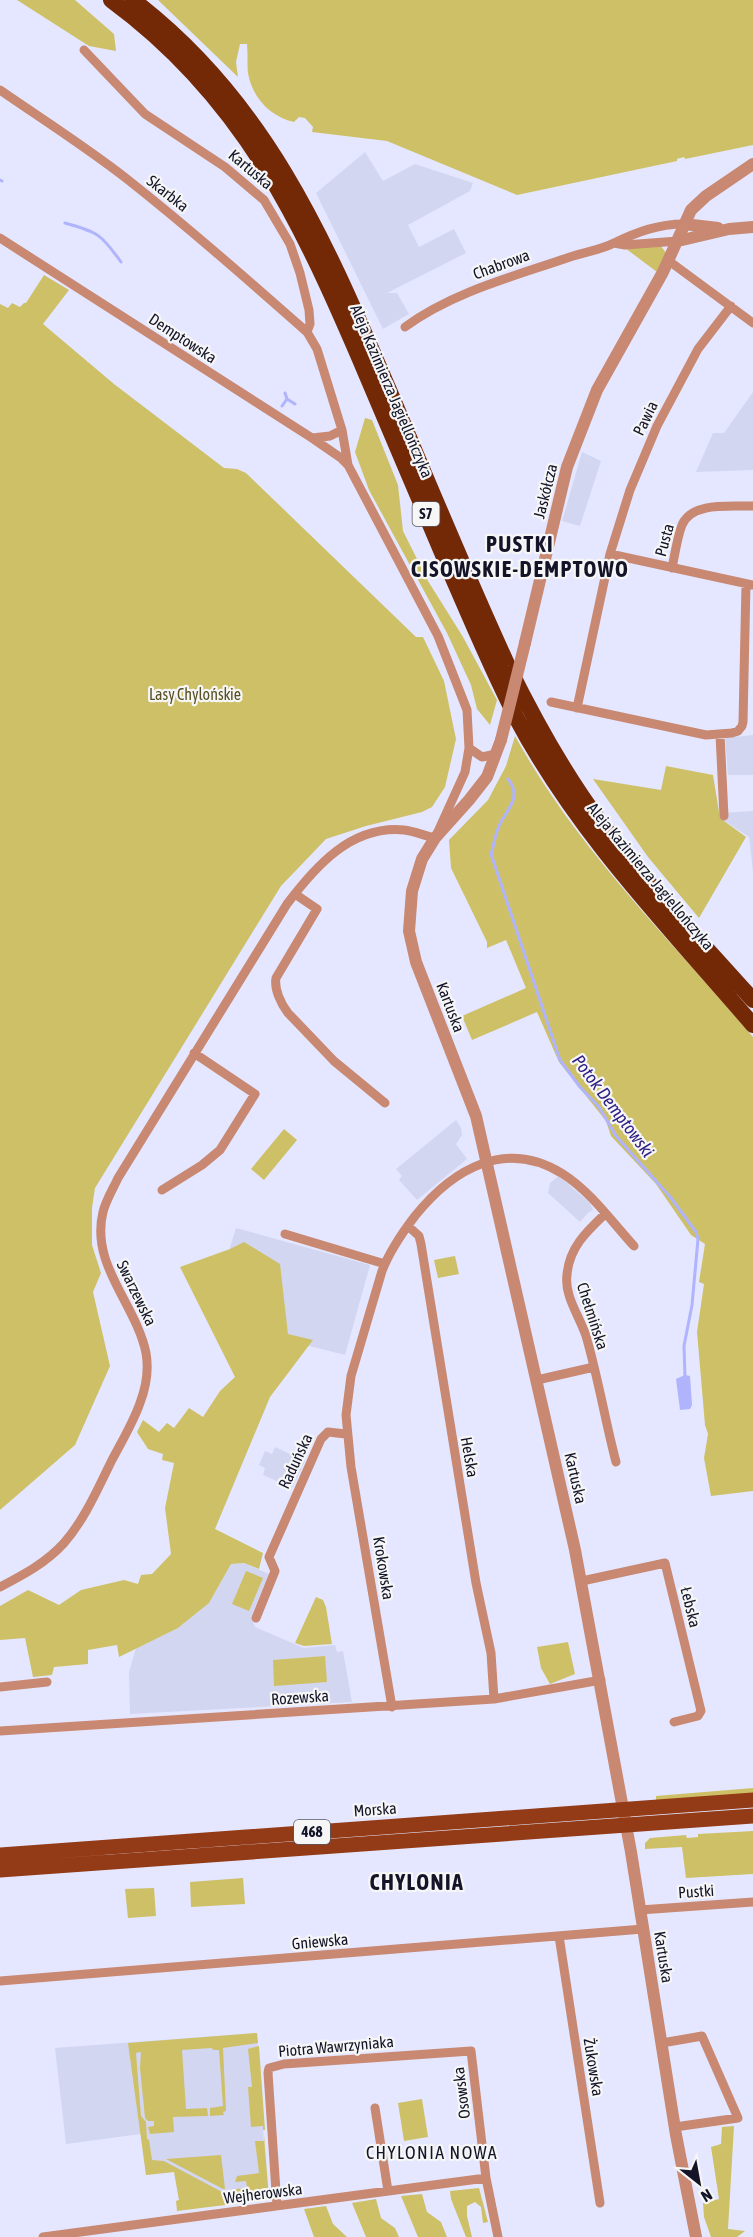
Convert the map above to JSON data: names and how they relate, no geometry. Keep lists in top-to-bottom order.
{
  "streets": {
    "highway": ["Aleja Kazimierza Jagiellończyka", "S7"],
    "main road": ["Morska", "468"],
    "street": [
      "Kartuska",
      "Skarbka",
      "Chabrowa",
      "Demptowska",
      "Pawia",
      "Jaskółcza",
      "Pusta",
      "Swarzewska",
      "Chełmińska",
      "Helska",
      "Raduńska",
      "Krokowska",
      "Łebska",
      "Rozewska",
      "Pustki",
      "Gniewska",
      "Piotra Wawrzyniaka",
      "Żukowska",
      "Osowska",
      "Wejherowska"
    ]
  },
  "crossings": [
    ["Kartuska", "Skarbka"],
    ["Kartuska", "Demptowska"],
    ["Kartuska", "Jaskółcza"],
    ["Kartuska", "Swarzewska"],
    ["Kartuska", "Chełmińska"],
    ["Kartuska", "Łebska"],
    ["Kartuska", "Rozewska"],
    ["Kartuska", "Morska"],
    ["Kartuska", "Pustki"],
    ["Kartuska", "Gniewska"],
    ["Chabrowa", "Jaskółcza"],
    ["Jaskółcza", "Swarzewska"],
    ["Helska", "Rozewska"],
    ["Raduńska", "Krokowska"],
    ["Krokowska", "Rozewska"],
    ["Gniewska", "Żukowska"],
    ["Piotra Wawrzyniaka", "Osowska"],
    ["Piotra Wawrzyniaka", "Wejherowska"],
    ["Osowska", "Wejherowska"]
  ],
  "districts": ["PUSTKI CISOWSKIE-DEMPTOWO", "CHYLONIA", "CHYLONIA NOWA"],
  "water": ["Potok Demptowski"],
  "parks": ["Lasy Chylońskie"],
  "north": "bottom right"
}
